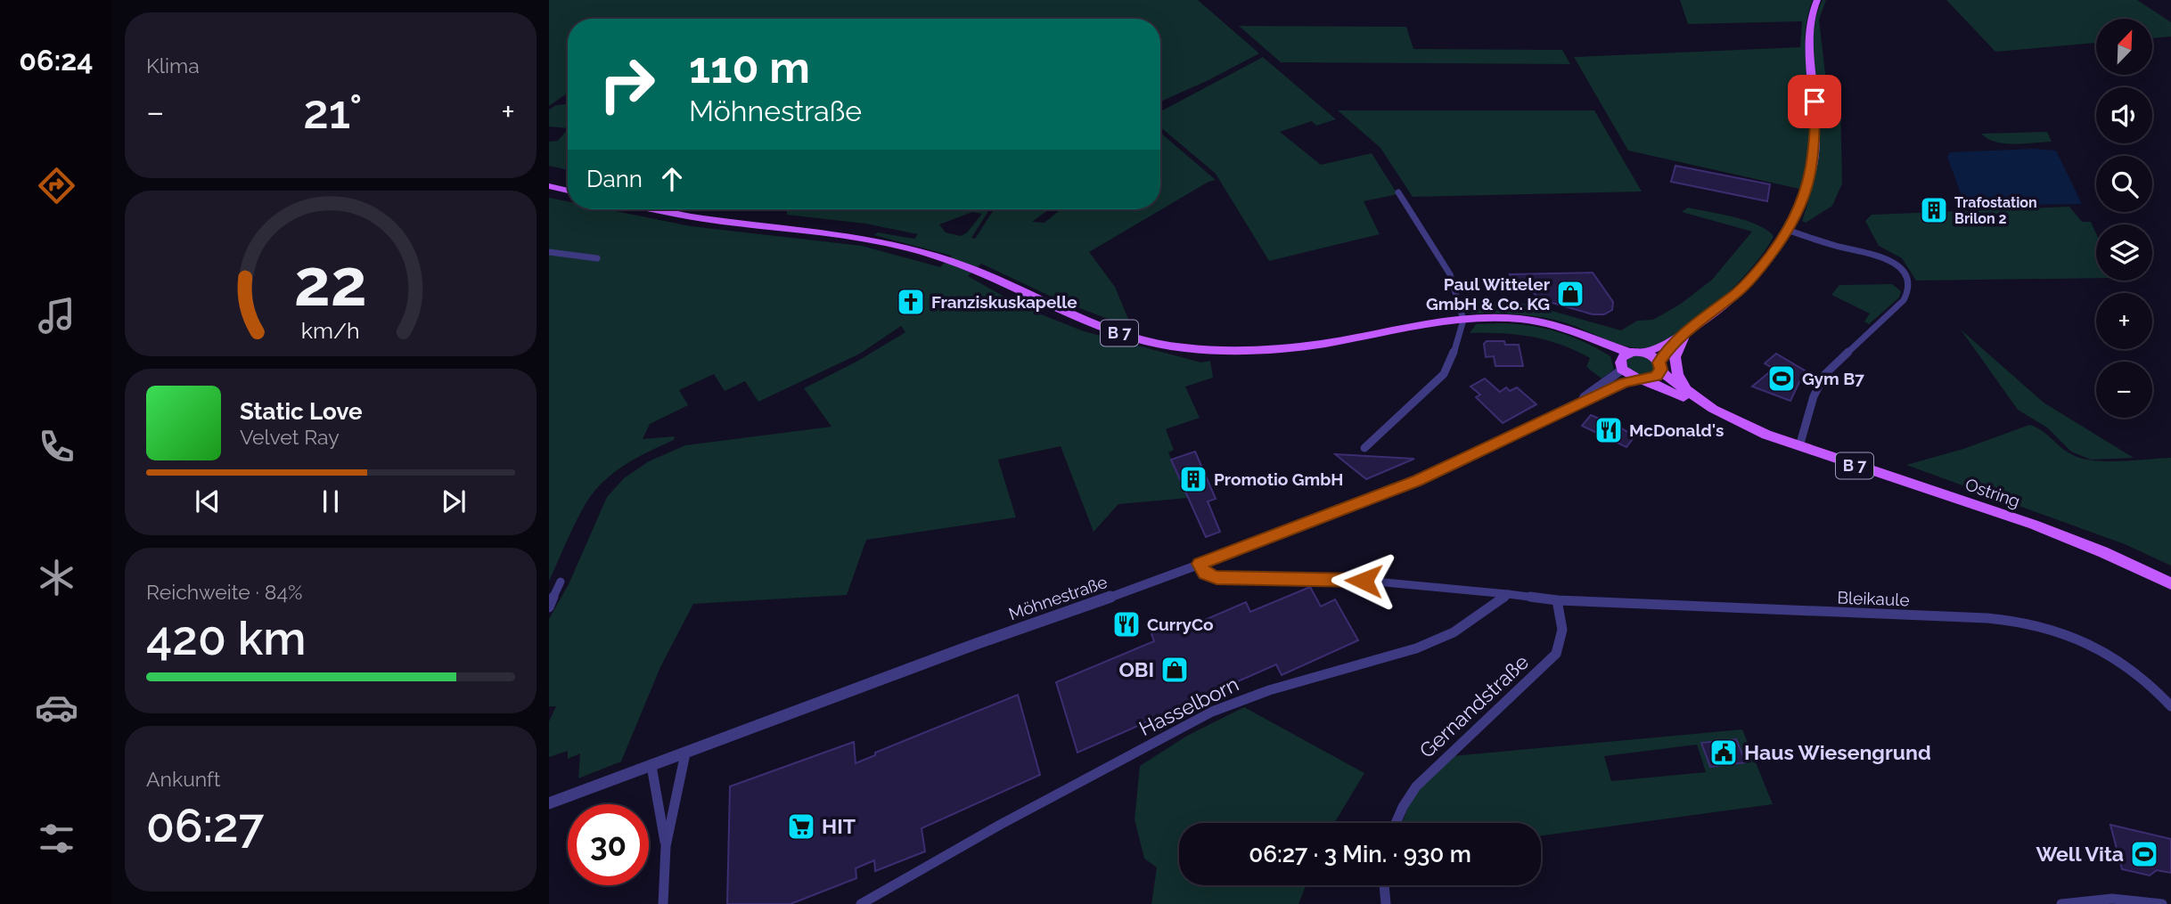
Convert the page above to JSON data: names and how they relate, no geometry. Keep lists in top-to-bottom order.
{
  "streets": {
    "main road": ["B 7", "Ostring"],
    "street": [
      "Möhnestraße",
      "Bleikaule",
      "Hasselborn",
      "Gernandstraße"
    ]
  },
  "crossings": [
    ["B 7", "Ostring"],
    ["B 7", "Möhnestraße"],
    ["Bleikaule", "Gernandstraße"]
  ],
  "places": {
    "building": ["Trafostation Brilon 2", "Promotio GmbH"],
    "shop": ["Paul Witteler GmbH & Co. KG", "OBI"],
    "church": ["Franziskuskapelle"],
    "sports": ["Gym B7", "Well Vita"],
    "restaurant": ["McDonald's", "CurryCo"],
    "public building": ["Haus Wiesengrund"],
    "supermarket": ["HIT"]
  },
  "north": "top right",
  "page": {
    "tabs": "06:24",
    "tile": [
      "Klima",
      ["Reichweite · 84%", "420 km"],
      ["Ankunft", "06:27"]
    ],
    "map_buttons": ["+", "−"],
    "turn": ["110 m", "Möhnestraße"],
    "heat": ["−", "21°", "+"],
    "then": "Dann",
    "song": ["Static Love", "Velvet Ray"],
    "limit": "30",
    "trip": "06:27 · 3 Min. · 930 m",
    "gauge": ["22", "km/h"]
  }
}
